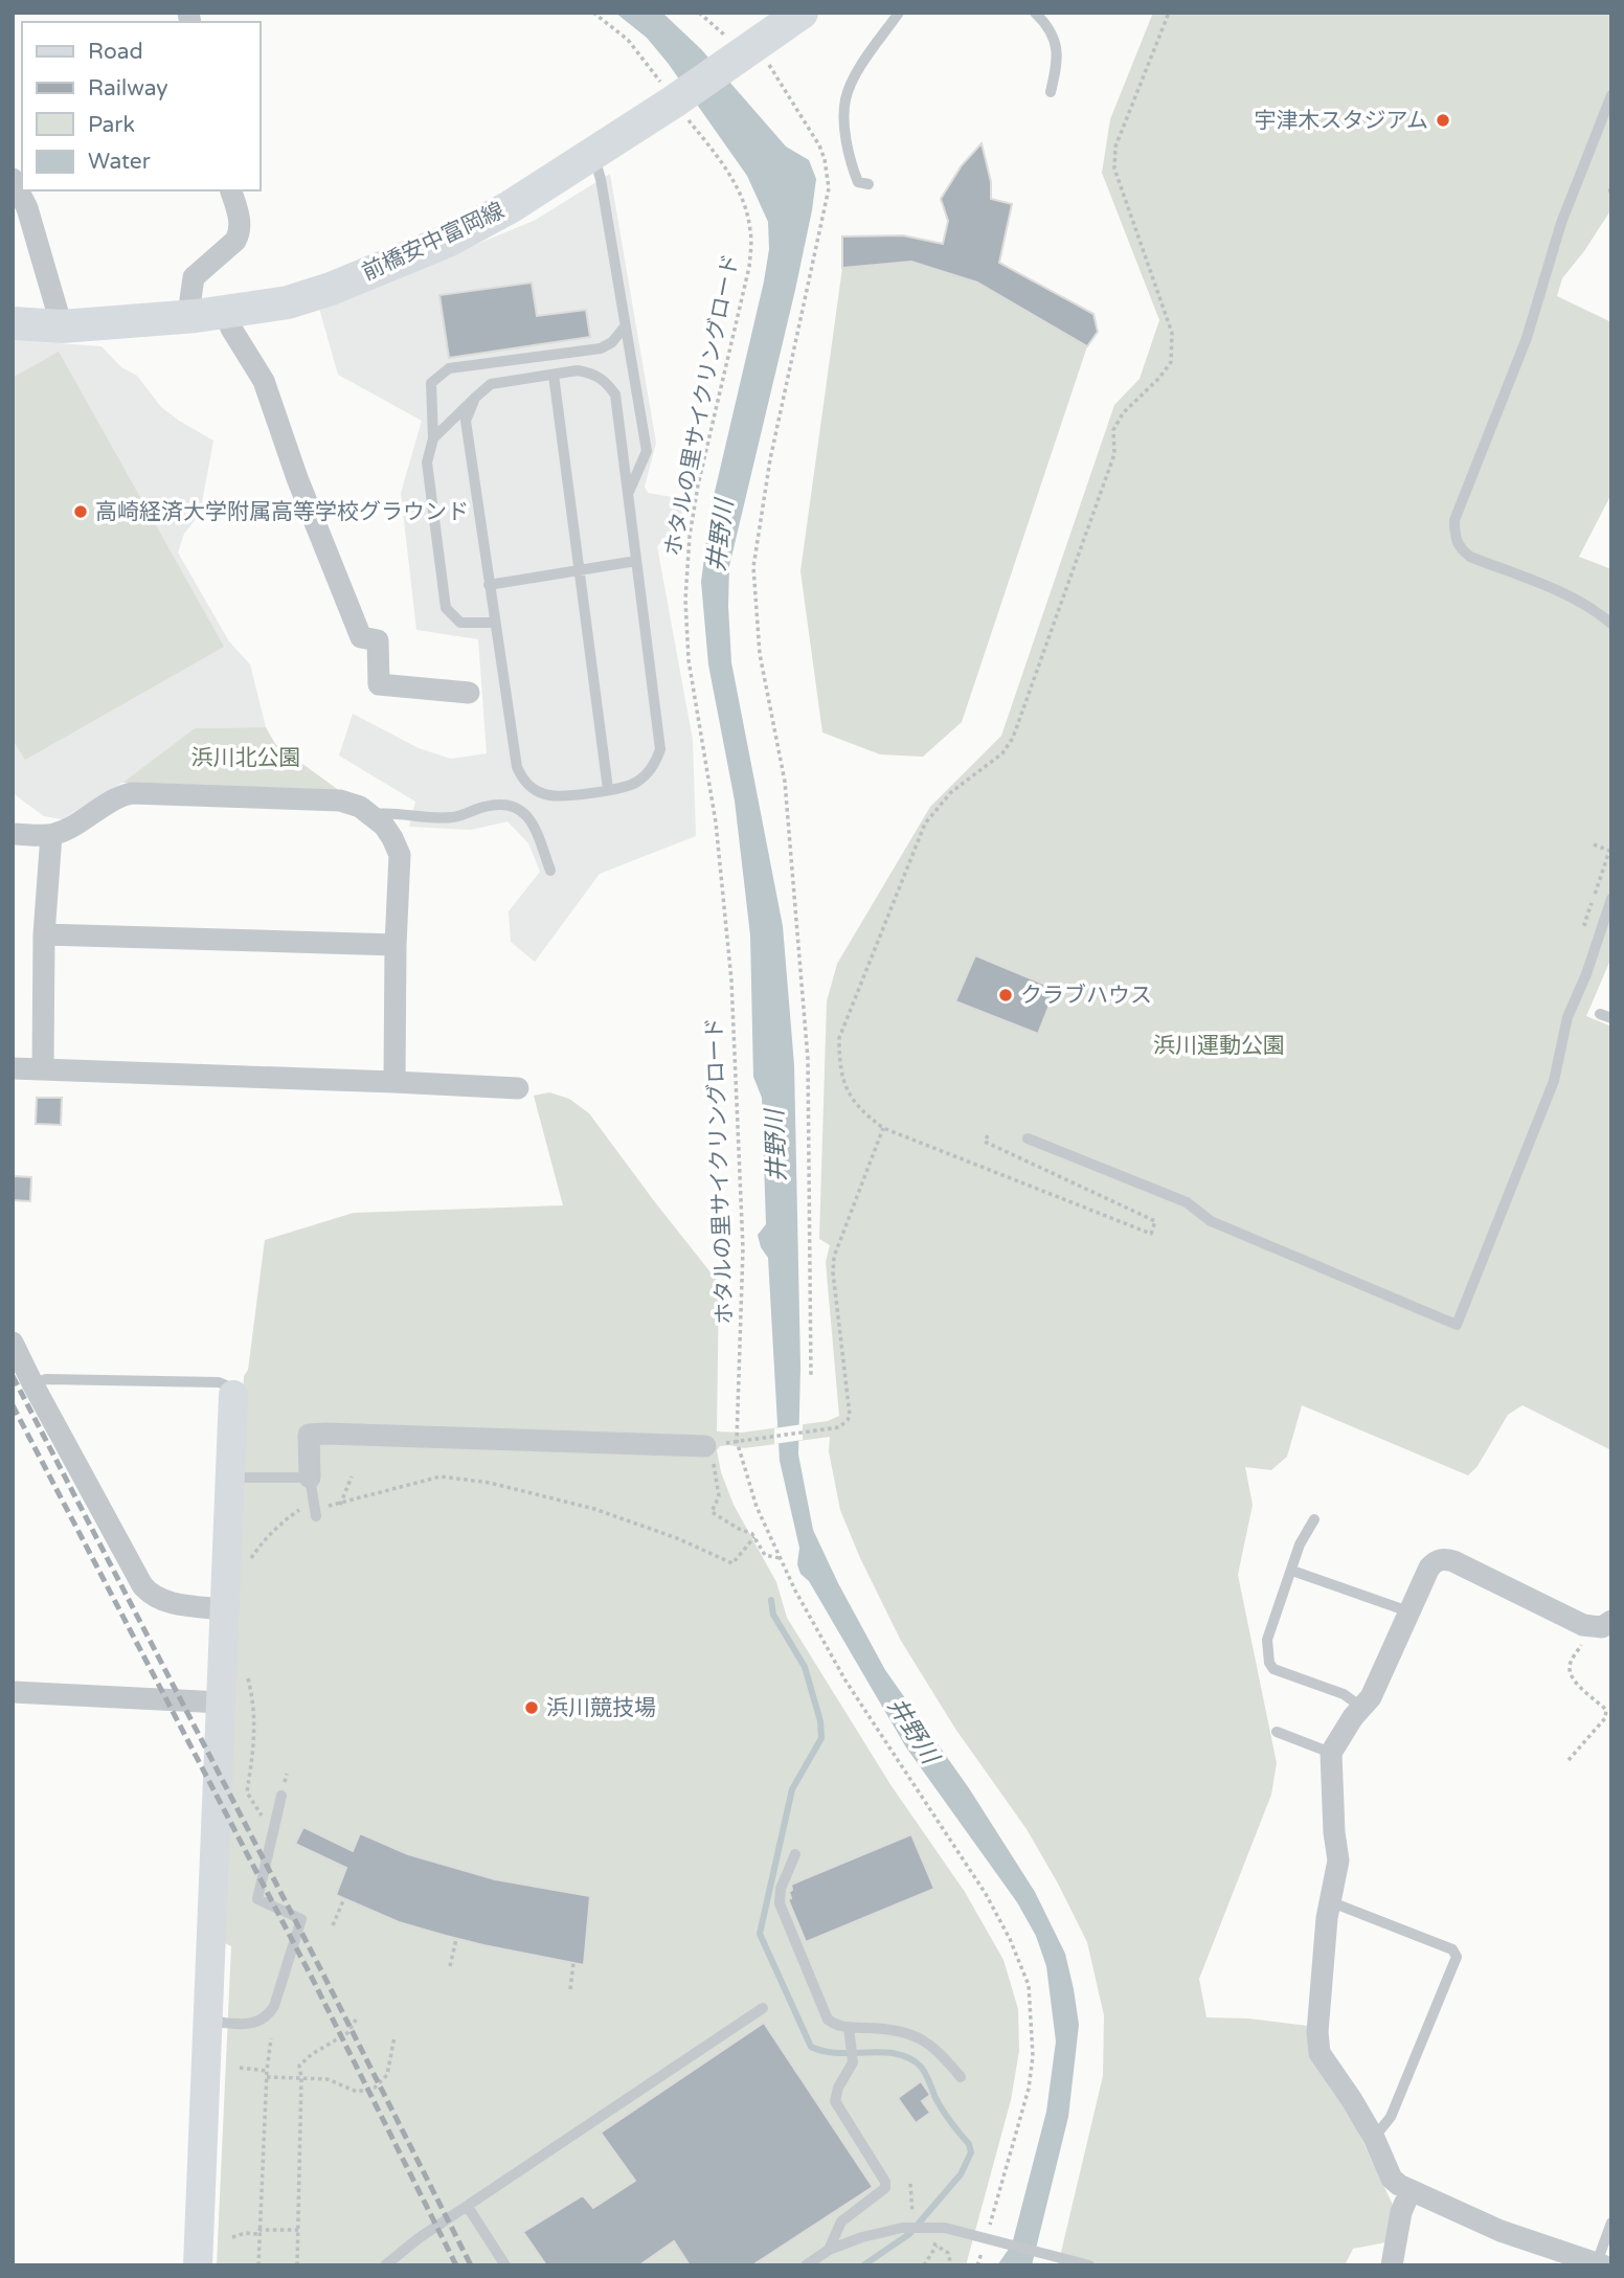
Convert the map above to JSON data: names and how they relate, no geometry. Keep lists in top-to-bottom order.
{
  "streets": {
    "main road": ["前橋安中富岡線"],
    "path": ["ホタルの里サイクリングロード"]
  },
  "crossings": [
    ["前橋安中富岡線", "ホタルの里サイクリングロード"]
  ],
  "water": ["井野川"],
  "parks": ["浜川北公園", "浜川運動公園"],
  "places": [
    "宇津木スタジアム",
    "高崎経済大学附属高等学校グラウンド",
    "クラブハウス",
    "浜川競技場"
  ],
  "legend": [
    "Road",
    "Railway",
    "Park",
    "Water"
  ]
}
